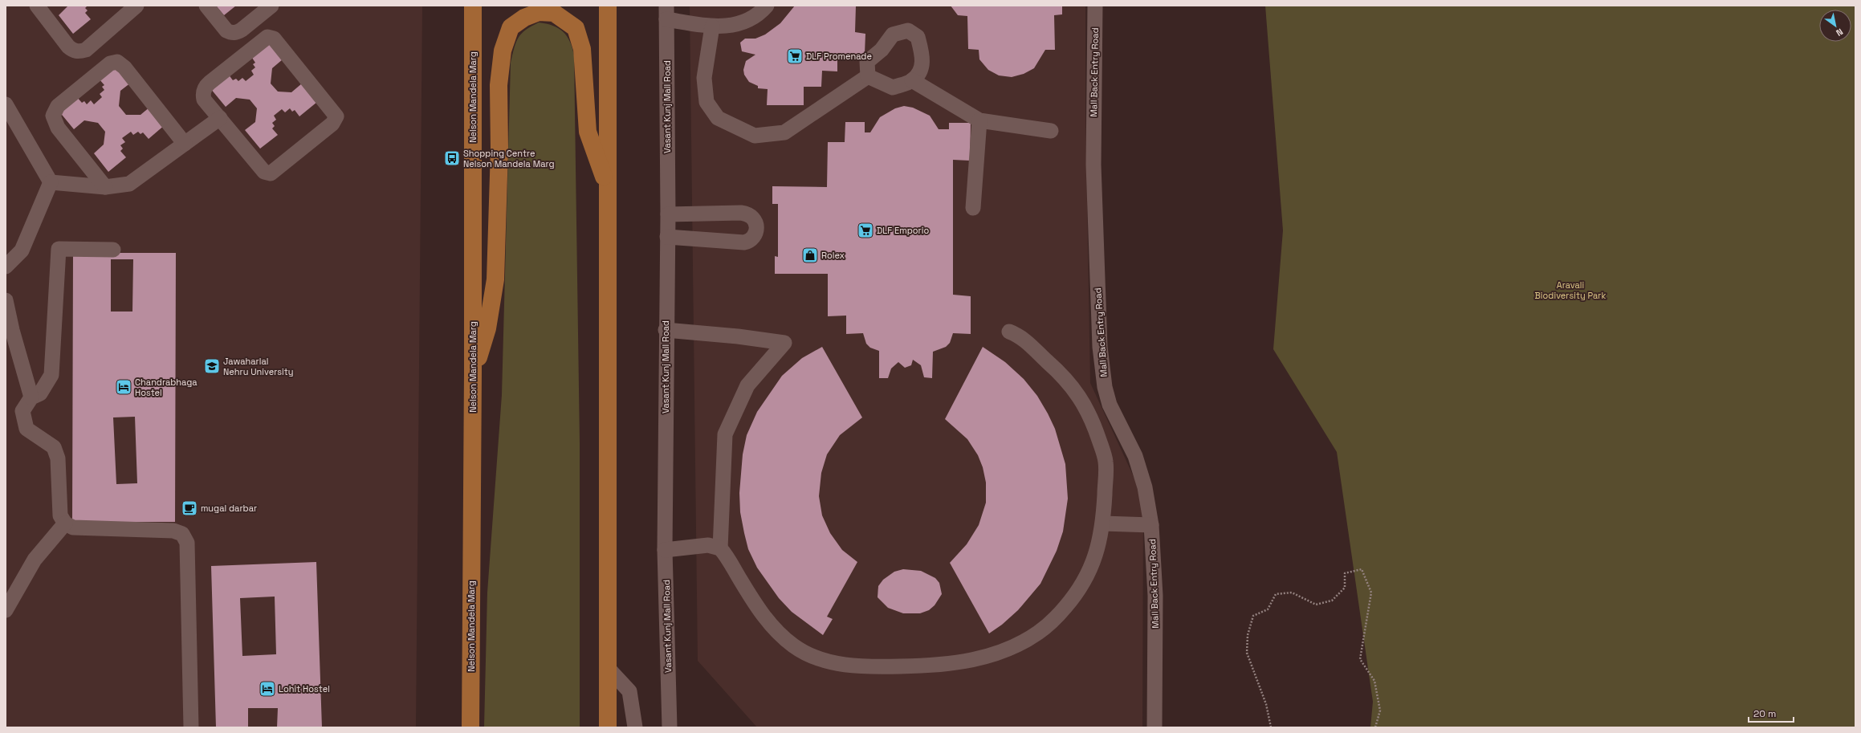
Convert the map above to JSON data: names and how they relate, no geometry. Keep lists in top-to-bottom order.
{
  "streets": {
    "main road": ["Nelson Mandela Marg"],
    "lane": ["Mall Back Entry Road", "Vasant Kunj Mall Road"]
  },
  "parks": ["Aravali Biodiversity Park"],
  "places": {
    "supermarket": ["DLF Promenade", "DLF Emporio"],
    "bus stop": ["Shopping Centre Nelson Mandela Marg"],
    "shop": ["Rolex"],
    "school or university": ["Jawaharlal Nehru University"],
    "hotel": ["Chandrabhaga Hostel", "Lohit Hostel"],
    "cafe": ["mugal darbar"]
  },
  "scale_bar": "20 m",
  "north": "bottom right"
}
